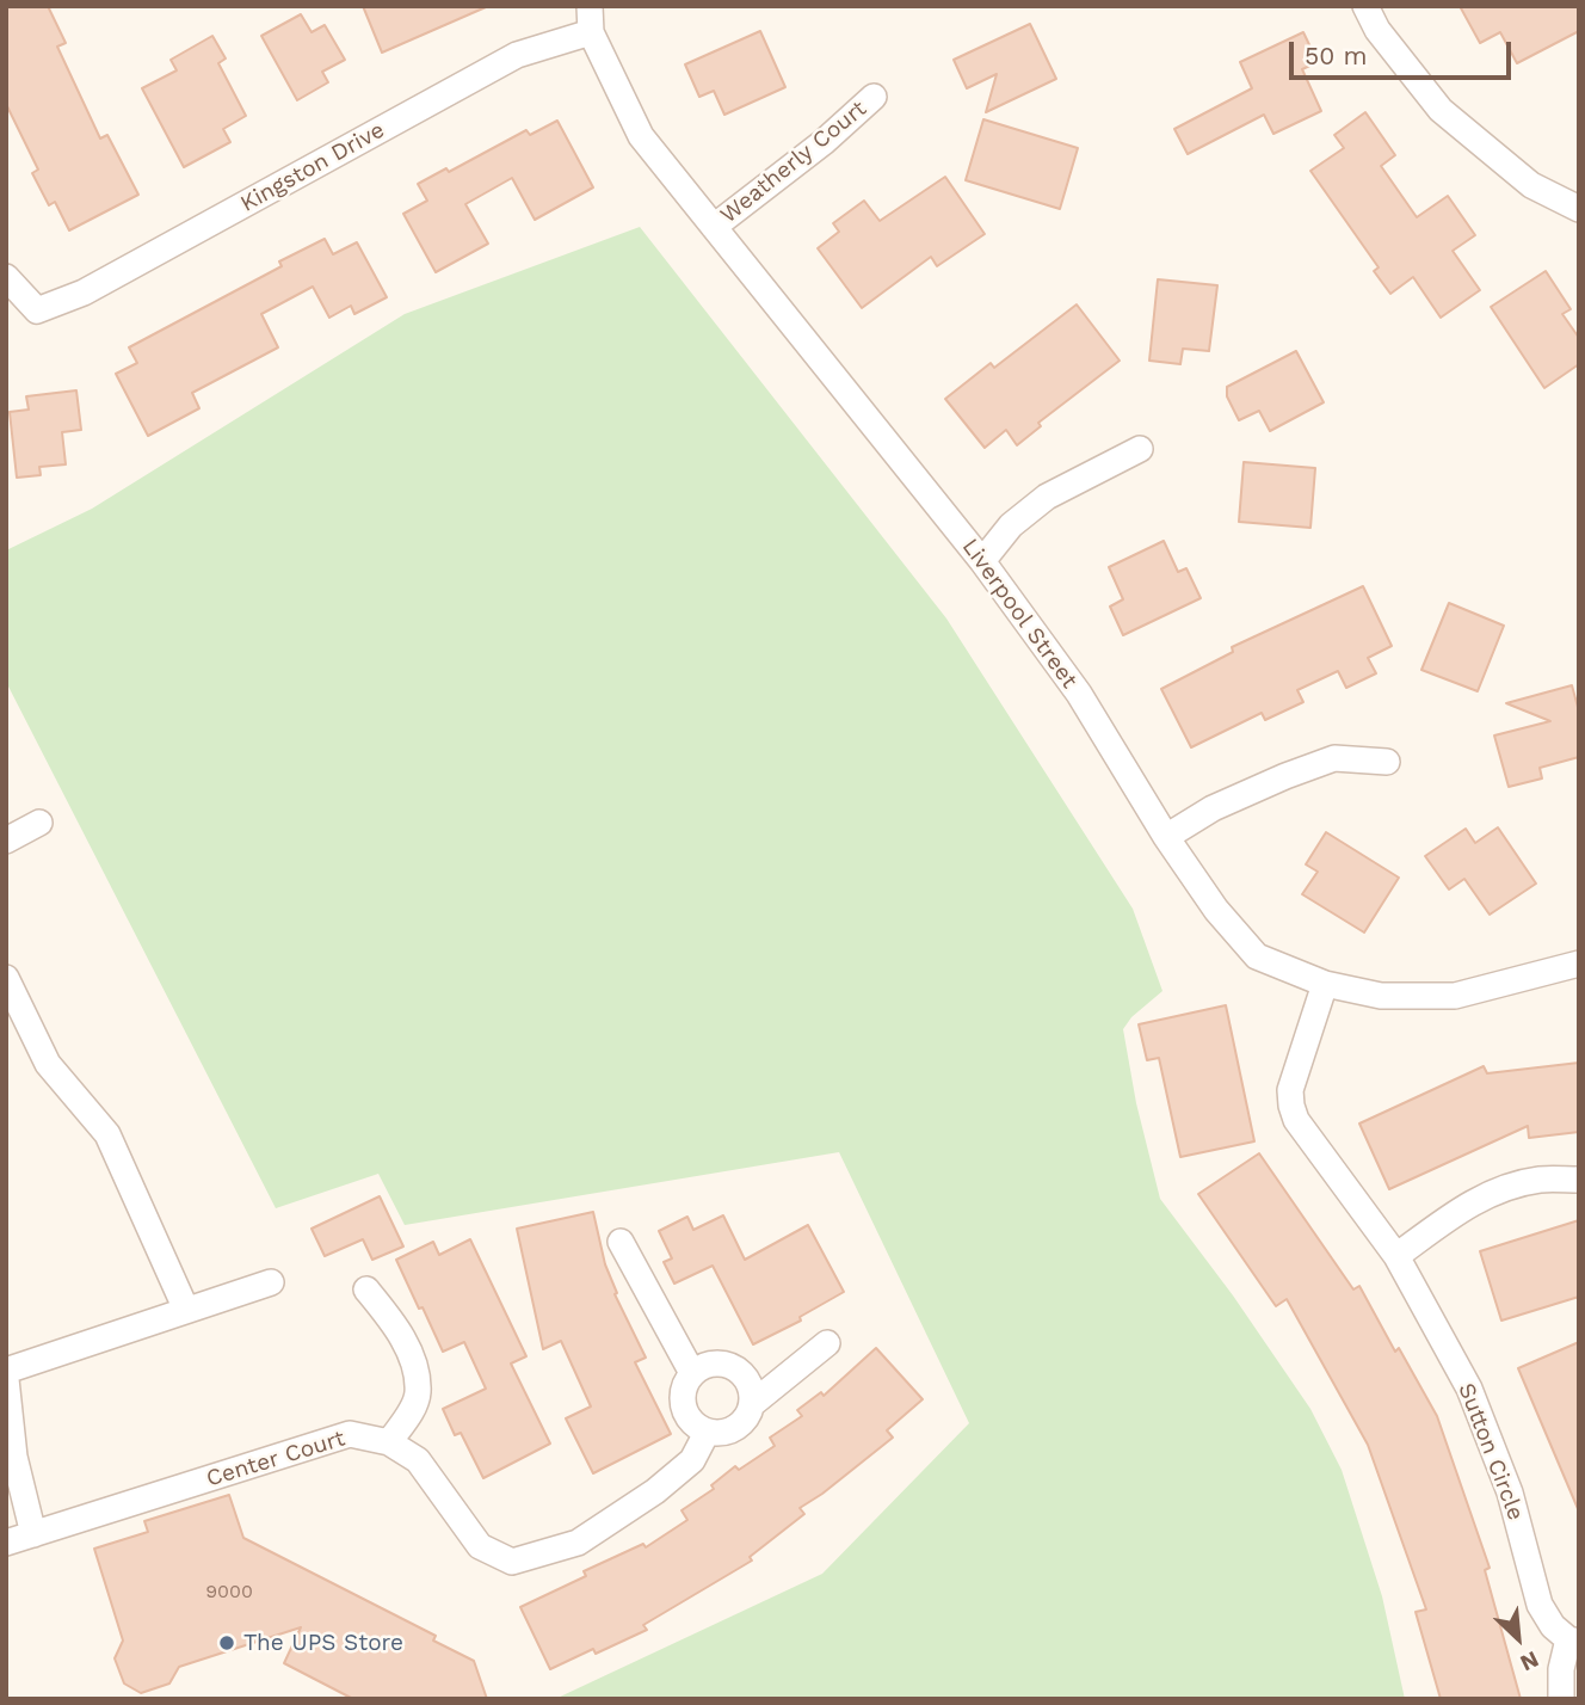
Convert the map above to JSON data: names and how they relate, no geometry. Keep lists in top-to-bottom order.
{
  "streets": {
    "street": [
      "Weatherly Court",
      "Kingston Drive",
      "Liverpool Street",
      "Sutton Circle",
      "Center Court"
    ]
  },
  "crossings": [
    ["Weatherly Court", "Liverpool Street"],
    ["Kingston Drive", "Liverpool Street"],
    ["Liverpool Street", "Sutton Circle"]
  ],
  "places": ["The UPS Store"],
  "house_numbers": ["9000"],
  "scale_bar": "50 m",
  "north": "bottom right"
}
